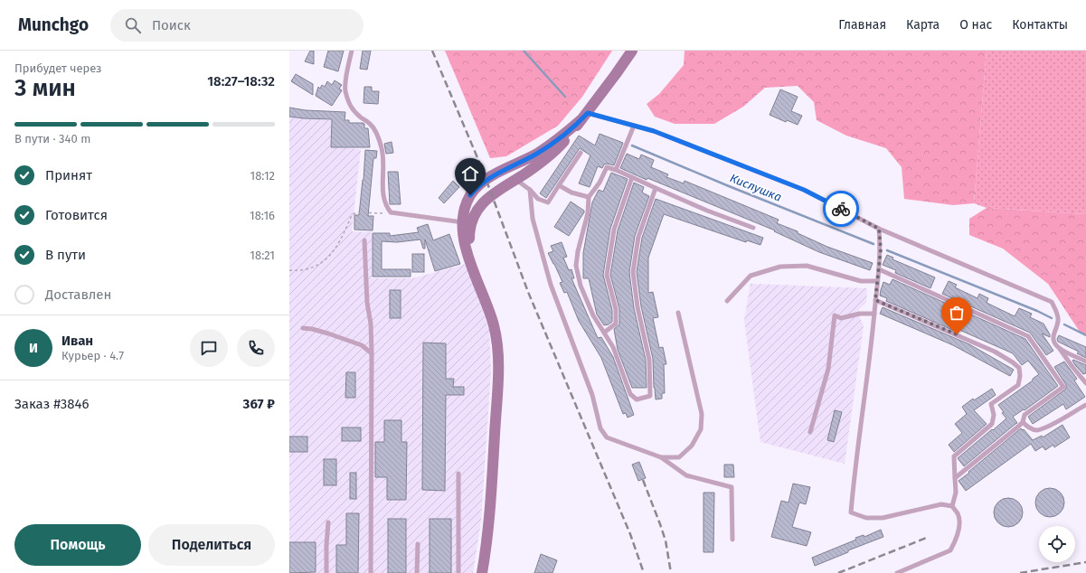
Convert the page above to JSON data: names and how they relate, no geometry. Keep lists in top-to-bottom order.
{
  "water": ["Кислушка"],
  "page": {
    "header": "Munchgo",
    "search": "Поиск",
    "nav": [
      "Главная",
      "Карта",
      "О нас",
      "Контакты"
    ],
    "heading": ["3 мин", "Прибудет через", "18:27–18:32"],
    "panel": [
      "Иван",
      "Курьер · 4.7",
      "Заказ #3846",
      "367 ₽"
    ],
    "bar": "В пути · 340 m",
    "list": [
      ["Принят", "18:12"],
      ["Готовится", "18:16"],
      ["В пути", "18:21"],
      "Доставлен"
    ],
    "round": "И",
    "buttons": ["Помощь", "Поделиться"]
  }
}
